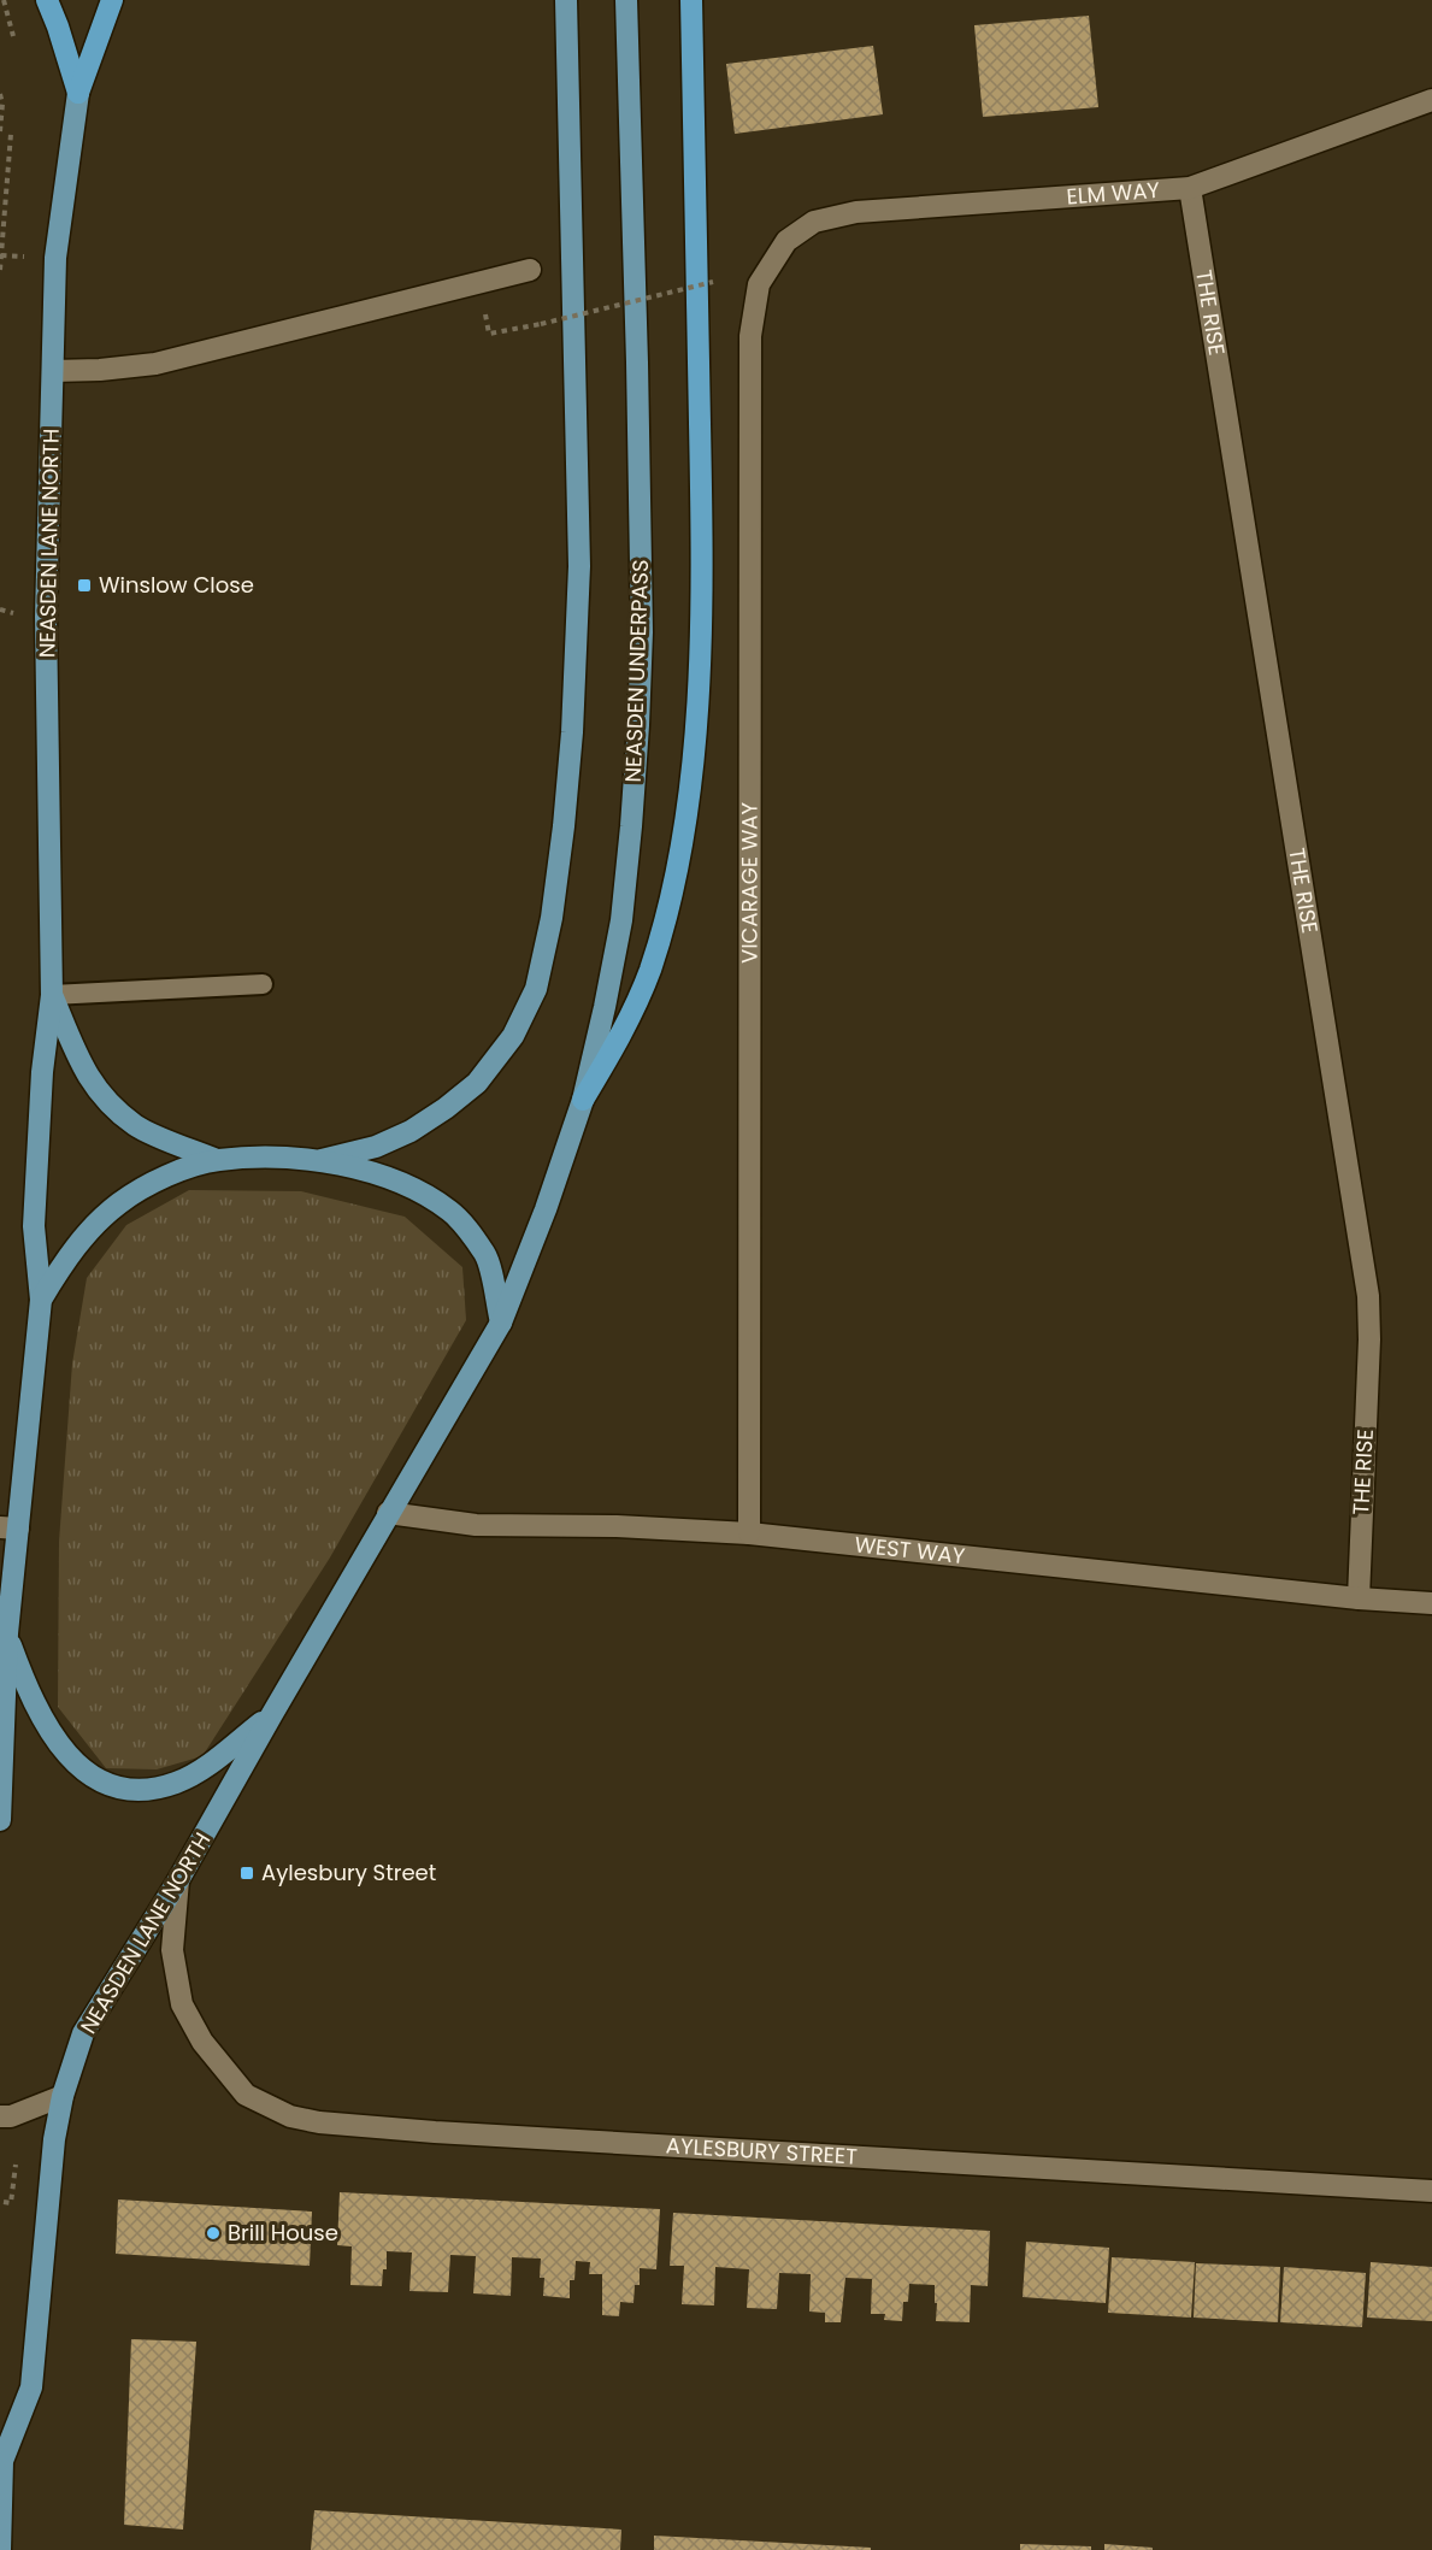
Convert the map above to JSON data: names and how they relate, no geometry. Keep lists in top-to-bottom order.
{
  "streets": {
    "main road": ["NEASDEN LANE NORTH", "NEASDEN UNDERPASS"],
    "street": [
      "ELM WAY",
      "THE RISE",
      "VICARAGE WAY",
      "WEST WAY",
      "AYLESBURY STREET"
    ]
  },
  "crossings": [
    ["ELM WAY", "THE RISE"],
    ["ELM WAY", "VICARAGE WAY"],
    ["THE RISE", "WEST WAY"],
    ["NEASDEN LANE NORTH", "NEASDEN UNDERPASS"],
    ["NEASDEN LANE NORTH", "WEST WAY"],
    ["NEASDEN LANE NORTH", "AYLESBURY STREET"],
    ["NEASDEN UNDERPASS", "WEST WAY"],
    ["VICARAGE WAY", "WEST WAY"]
  ],
  "places": {
    "transit": ["Winslow Close", "Aylesbury Street"],
    "other": ["Brill House"]
  }
}
